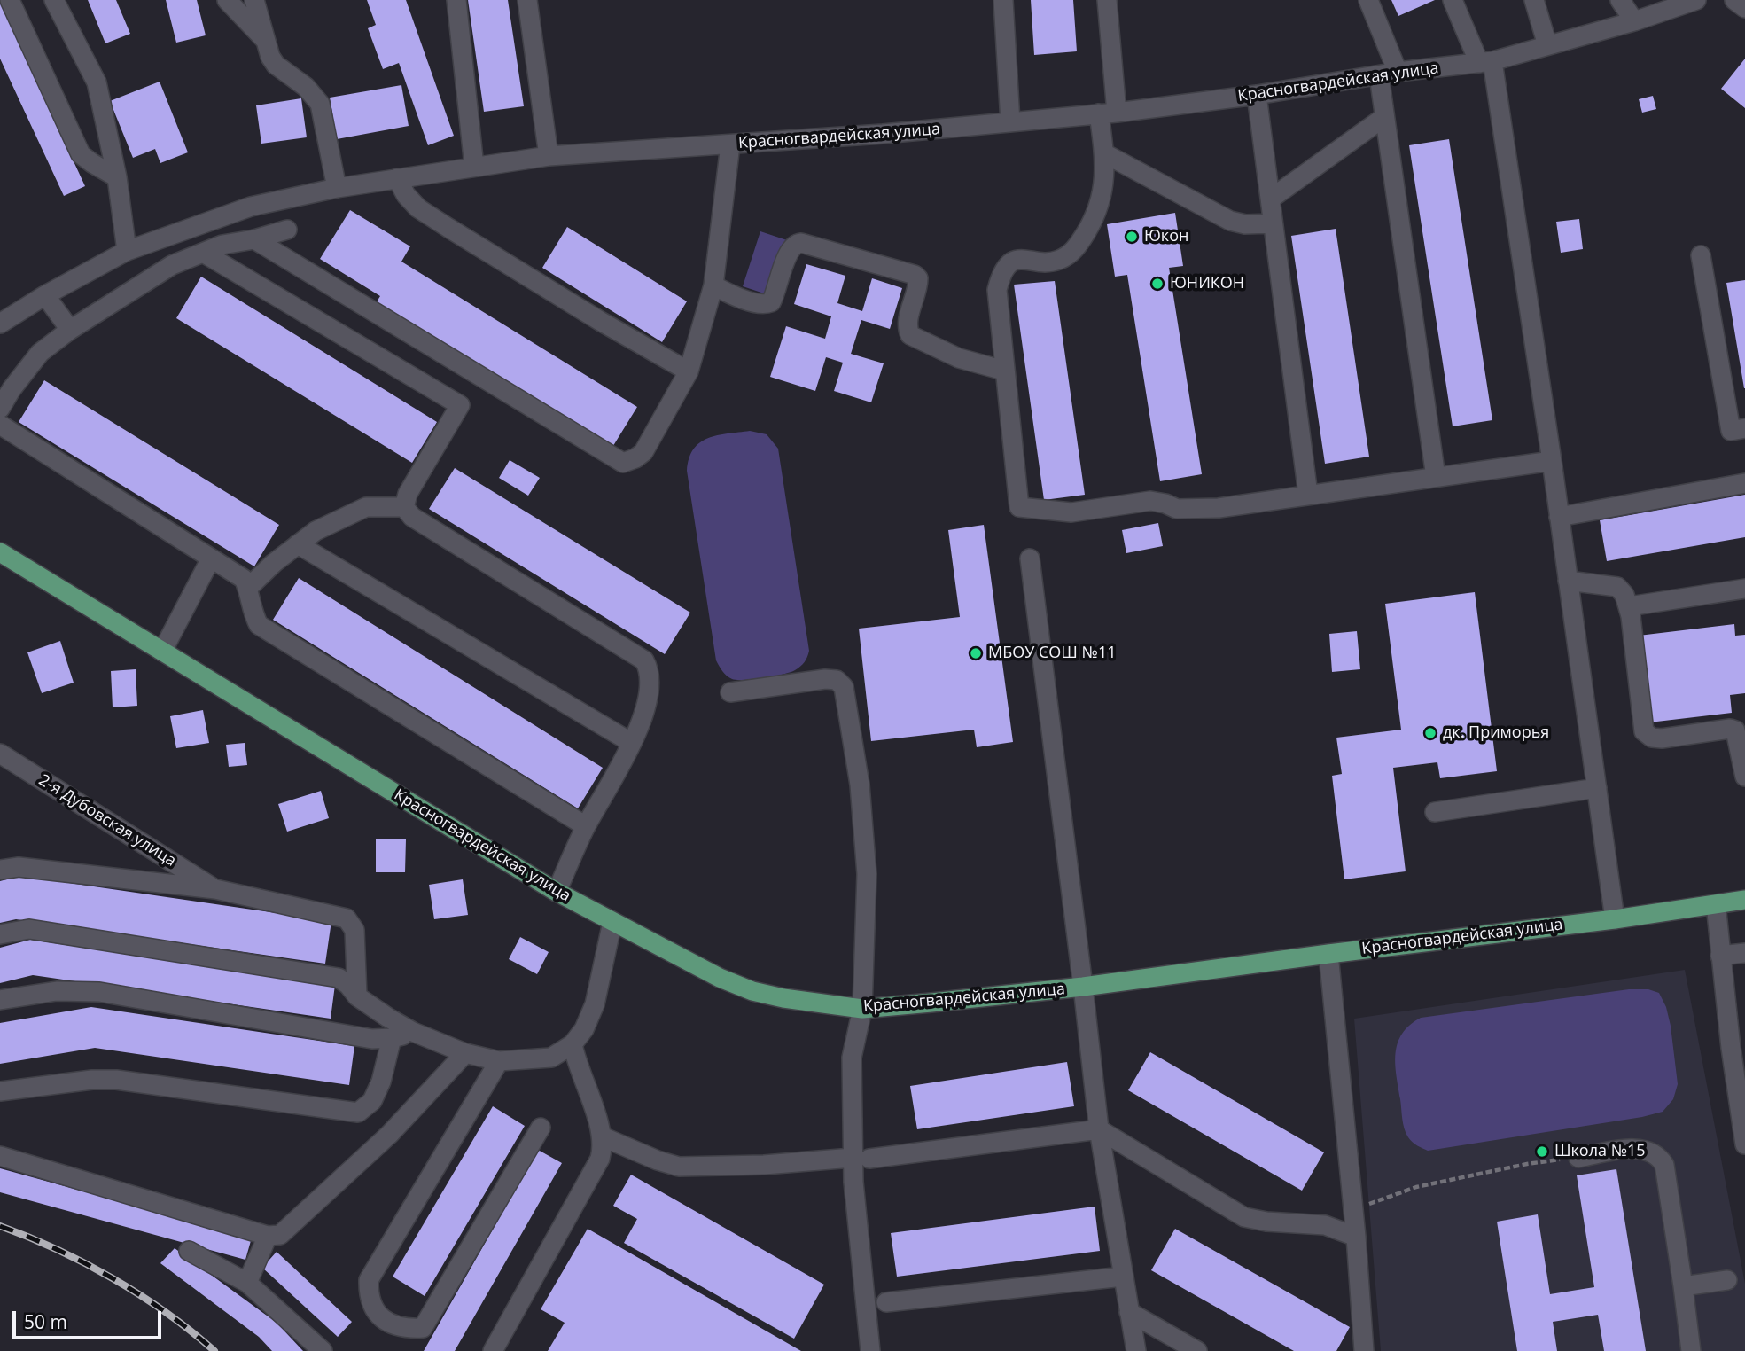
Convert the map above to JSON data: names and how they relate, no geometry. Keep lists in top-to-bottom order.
{
  "streets": {
    "main road": ["Красногвардейская улица"],
    "street": ["2-я Дубовская улица"]
  },
  "places": [
    "Юкон",
    "ЮНИКОН",
    "МБОУ СОШ №11",
    "дк. Приморья",
    "Школа №15"
  ],
  "scale_bar": "50 m"
}
